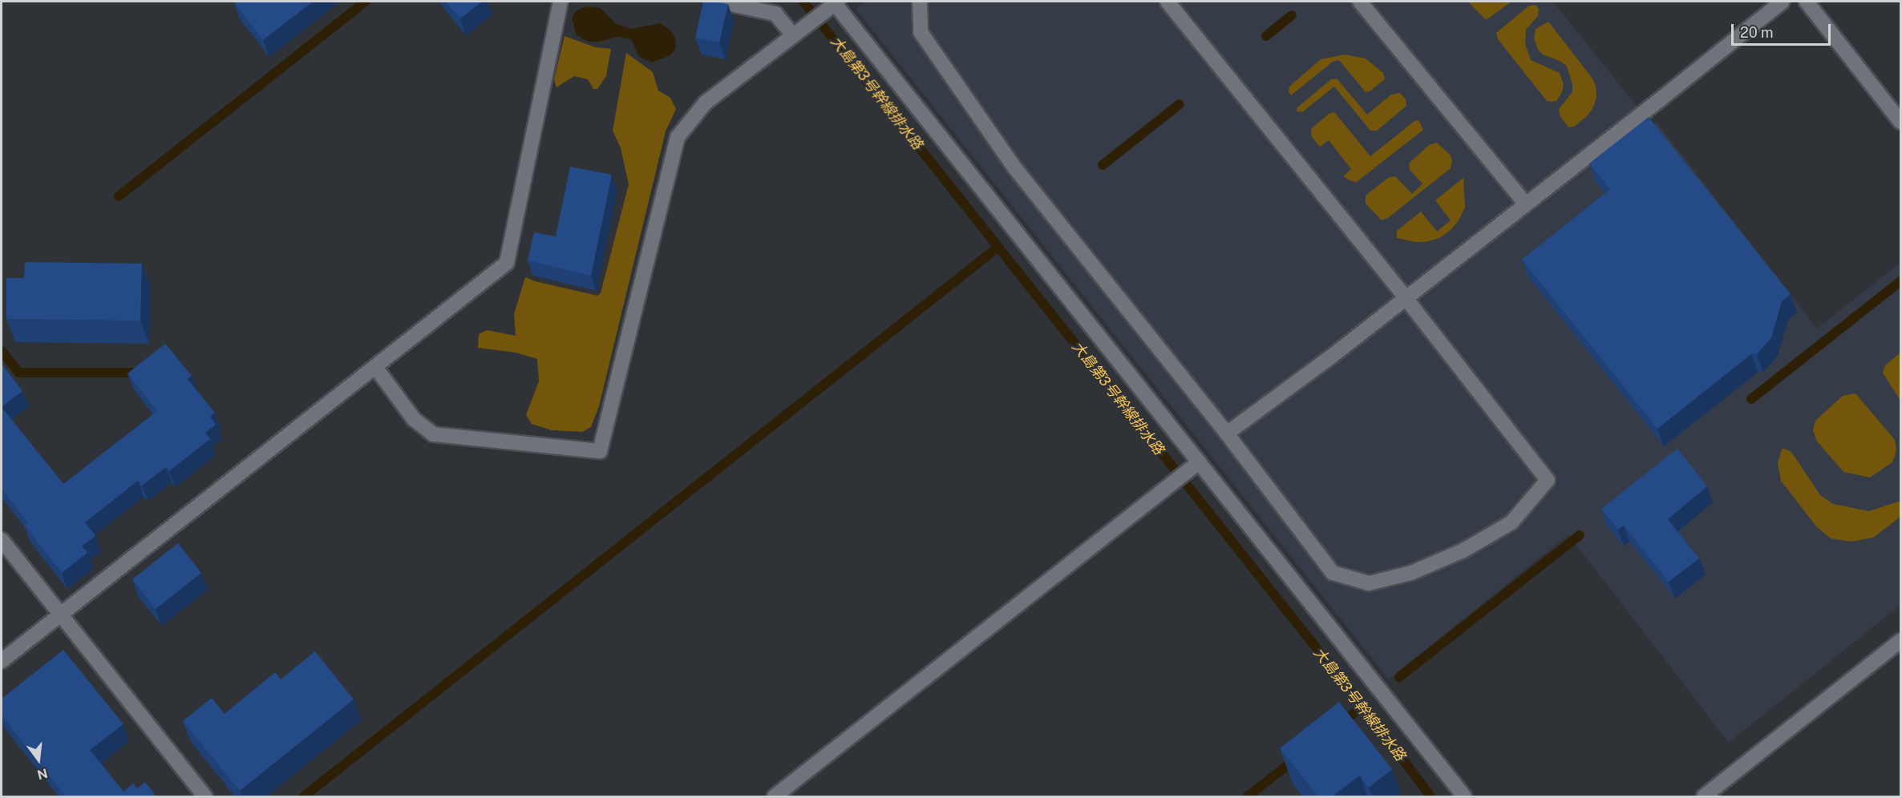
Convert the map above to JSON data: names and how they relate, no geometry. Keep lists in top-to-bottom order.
{
  "water": ["大島第3号幹線排水路"],
  "scale_bar": "20 m",
  "north": "bottom"
}
